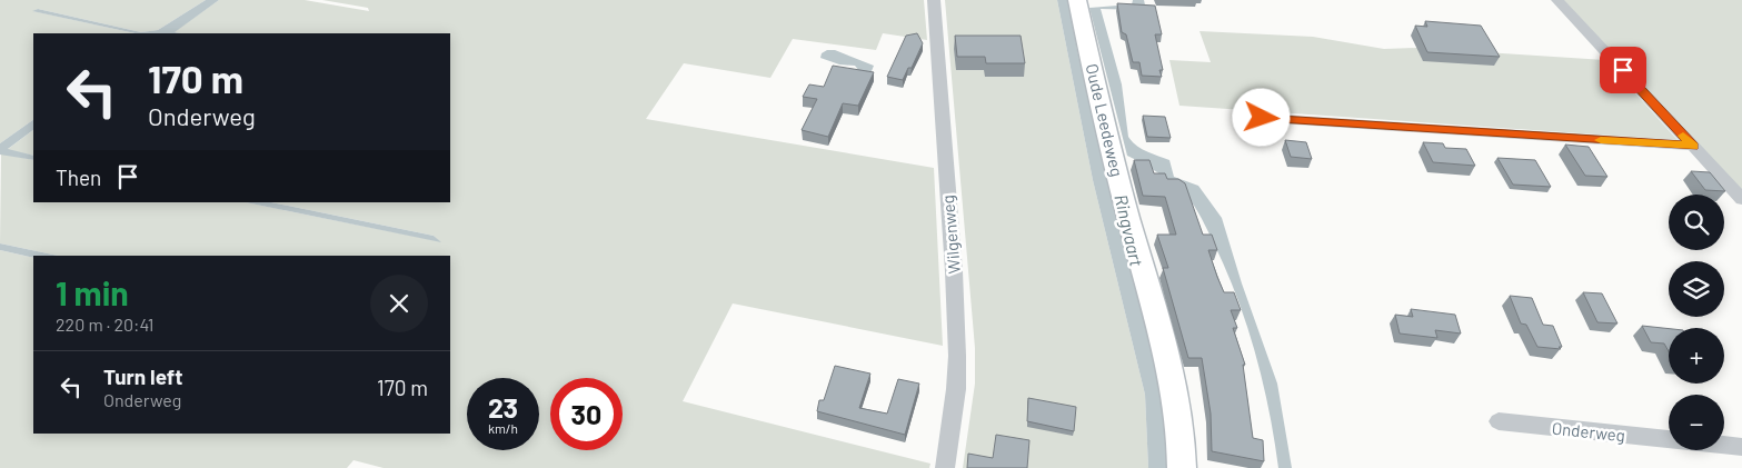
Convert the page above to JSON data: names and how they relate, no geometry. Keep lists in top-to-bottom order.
{
  "streets": {
    "street": ["Oude Leedeweg", "Wilgenweg", "Onderweg"]
  },
  "water": ["Ringvaart"],
  "page": {
    "turn": ["170 m", "Onderweg"],
    "then": "Then",
    "map_buttons": ["+", "−"],
    "heading": ["1 min", "220 m · 20:41"],
    "list": [
      {
        "name": "Turn left",
        "note": "Onderweg",
        "value": "170 m"
      }
    ],
    "speed": "23 km/h",
    "limit": "30"
  }
}
